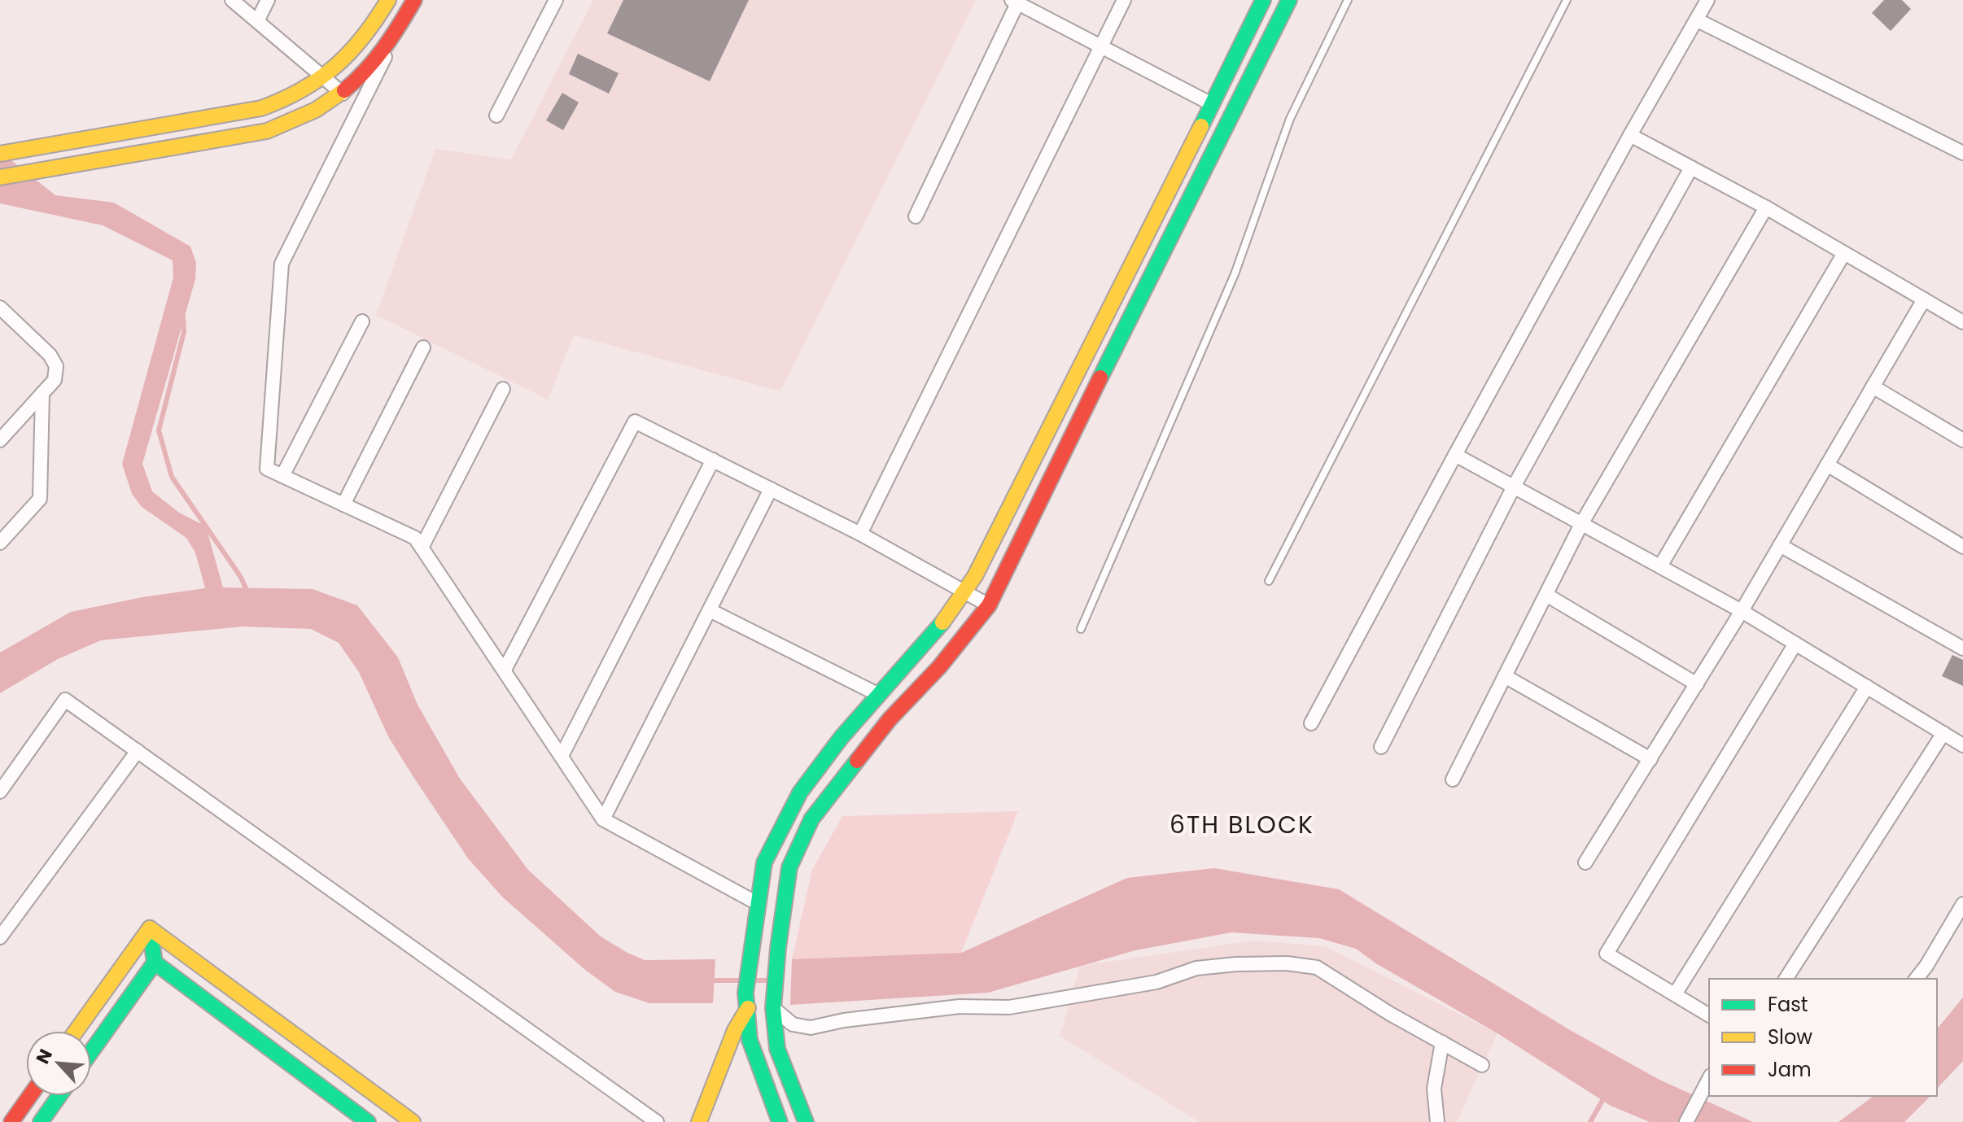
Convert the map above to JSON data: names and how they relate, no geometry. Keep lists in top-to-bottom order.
{
  "districts": ["6TH BLOCK"],
  "legend": ["Fast", "Slow", "Jam"],
  "north": "top left"
}
